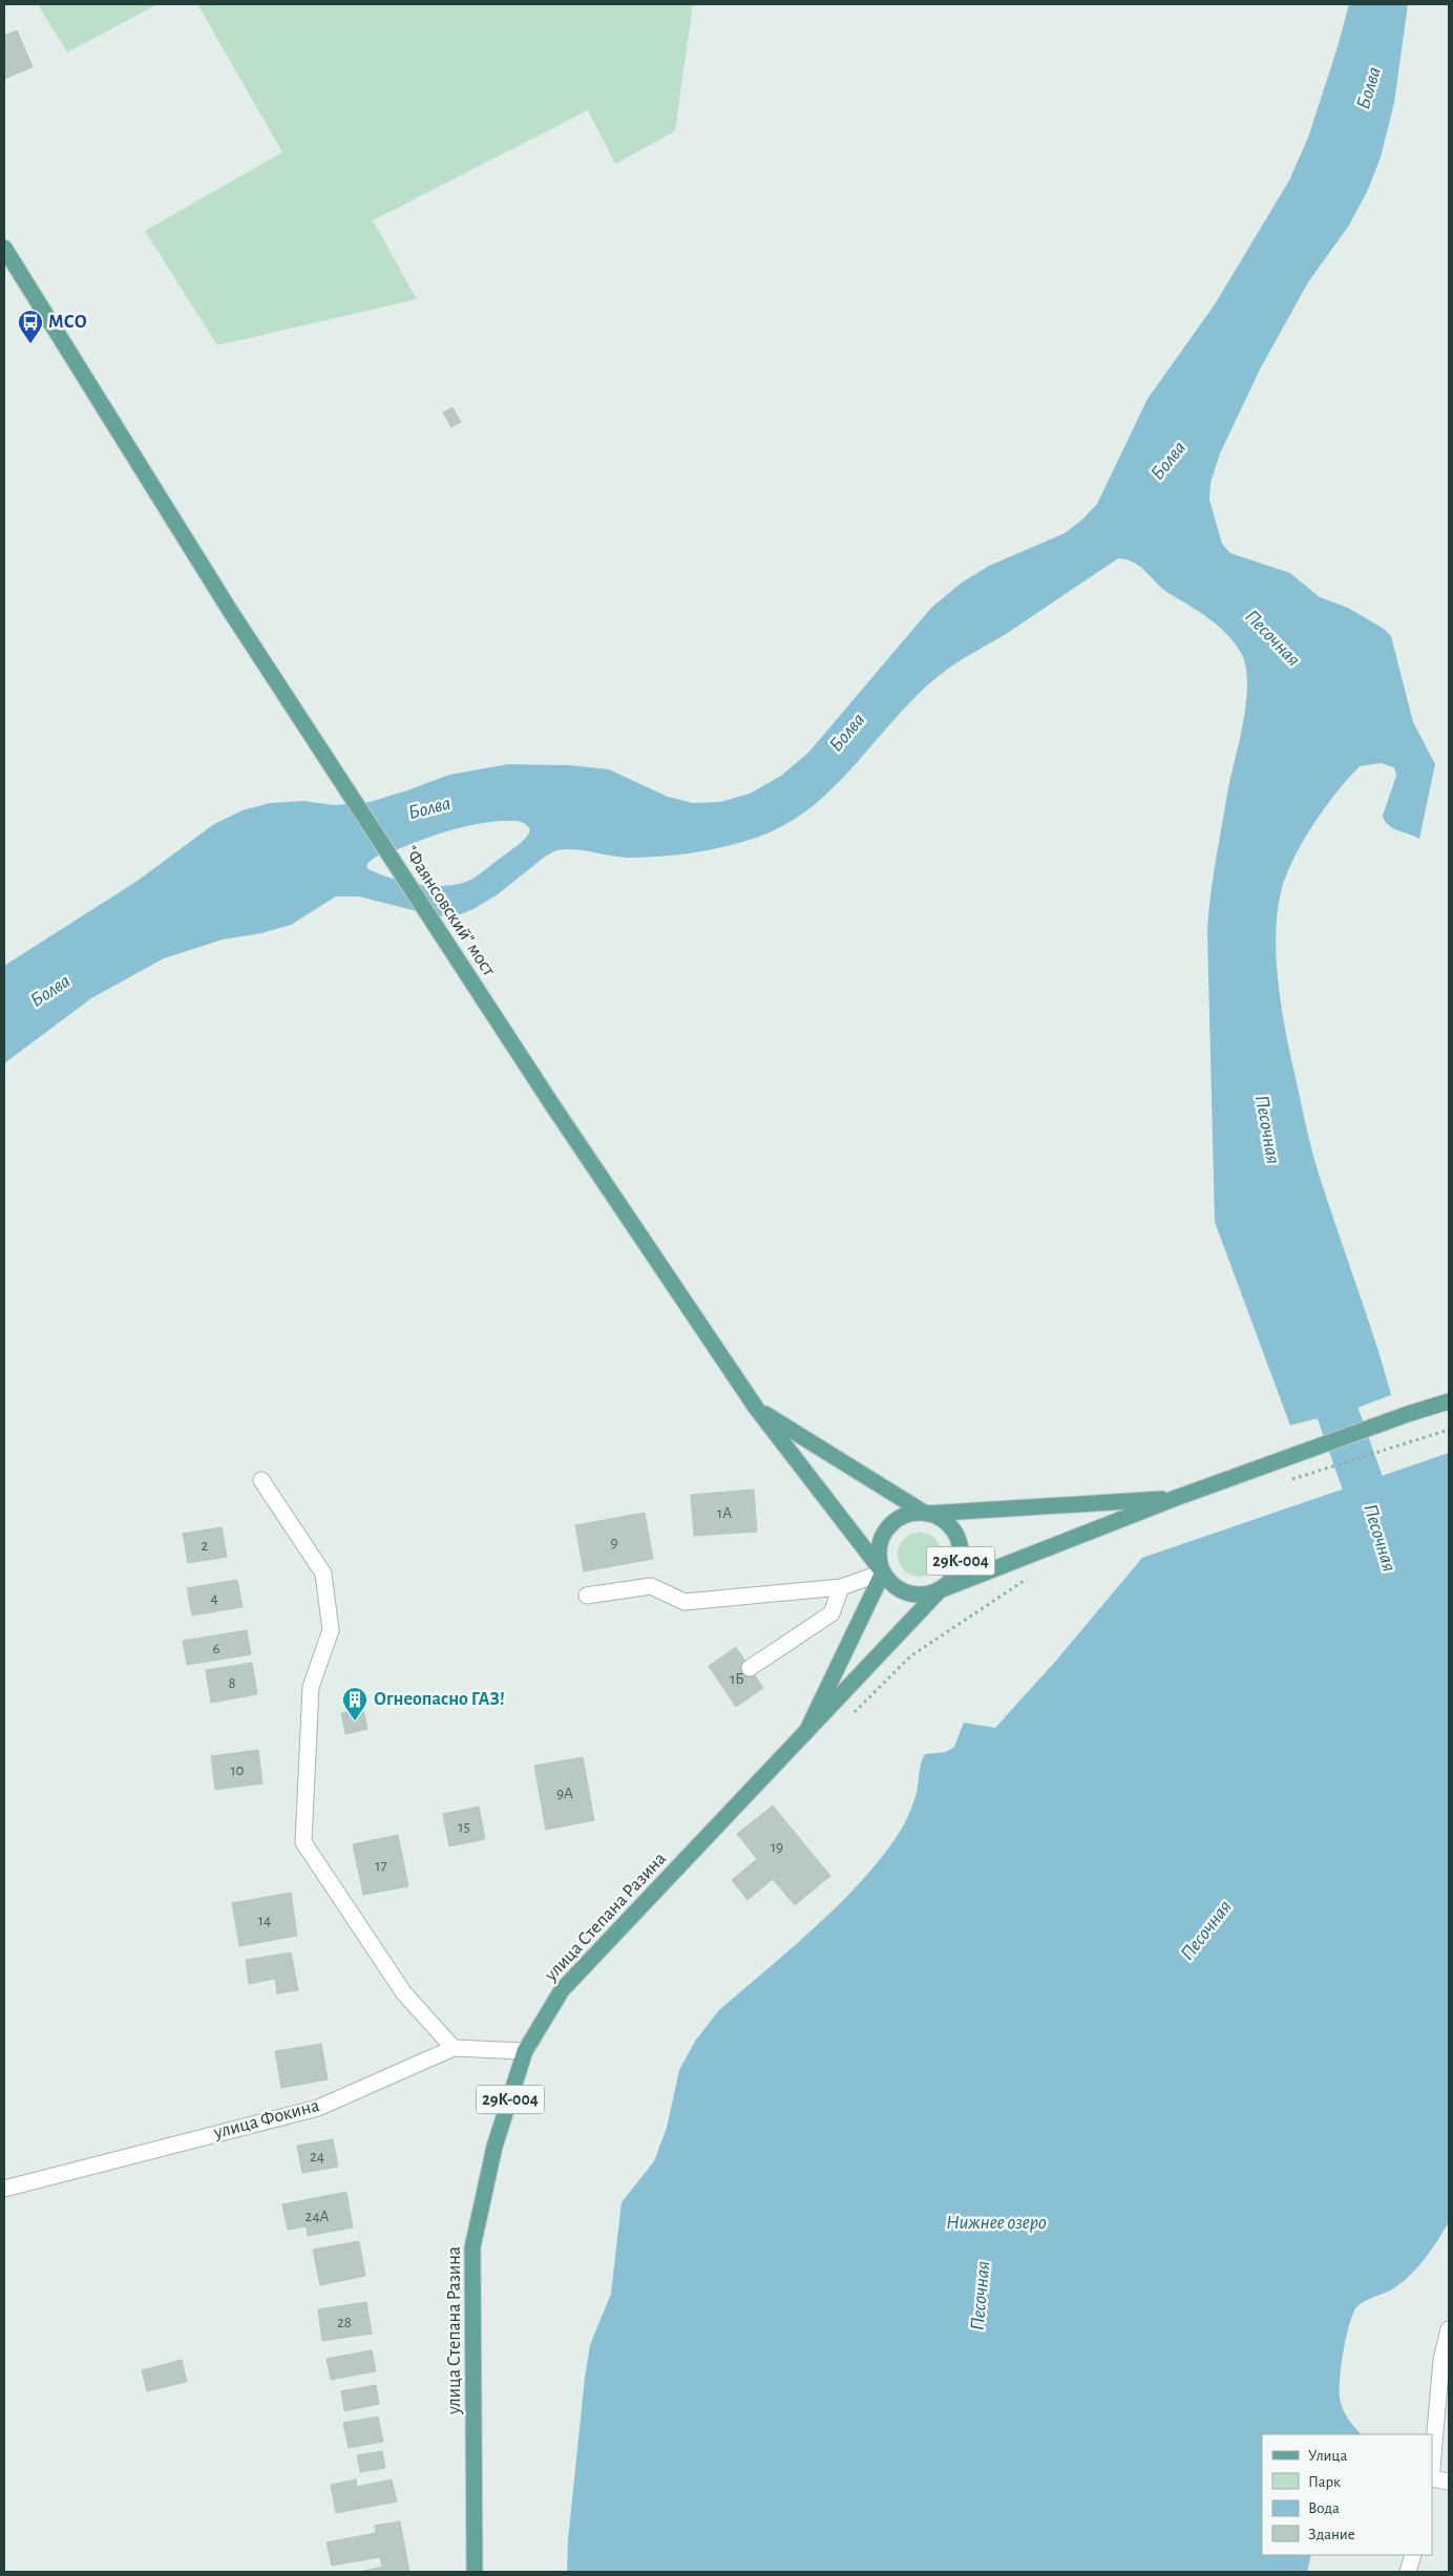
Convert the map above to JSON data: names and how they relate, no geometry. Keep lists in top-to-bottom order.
{
  "streets": {
    "main road": ["\"Фаянсовский\" мост", "29К-004", "улица Степана Разина"],
    "street": ["улица Фокина"]
  },
  "crossings": [
    ["\"Фаянсовский\" мост", "29К-004"],
    ["\"Фаянсовский\" мост", "улица Степана Разина"],
    ["29К-004", "улица Степана Разина"],
    ["улица Степана Разина", "улица Фокина"]
  ],
  "water": ["Болва", "Песочная", "Нижнее озеро"],
  "places": {
    "bus stop": ["МСО"],
    "building": ["Огнеопасно ГАЗ!"]
  },
  "house_numbers": [
    "1А",
    "9",
    "2",
    "4",
    "6",
    "1Б",
    "8",
    "10",
    "9А",
    "15",
    "19",
    "17",
    "14",
    "24",
    "24А",
    "28"
  ],
  "legend": [
    "Улица",
    "Парк",
    "Вода",
    "Здание"
  ]
}
